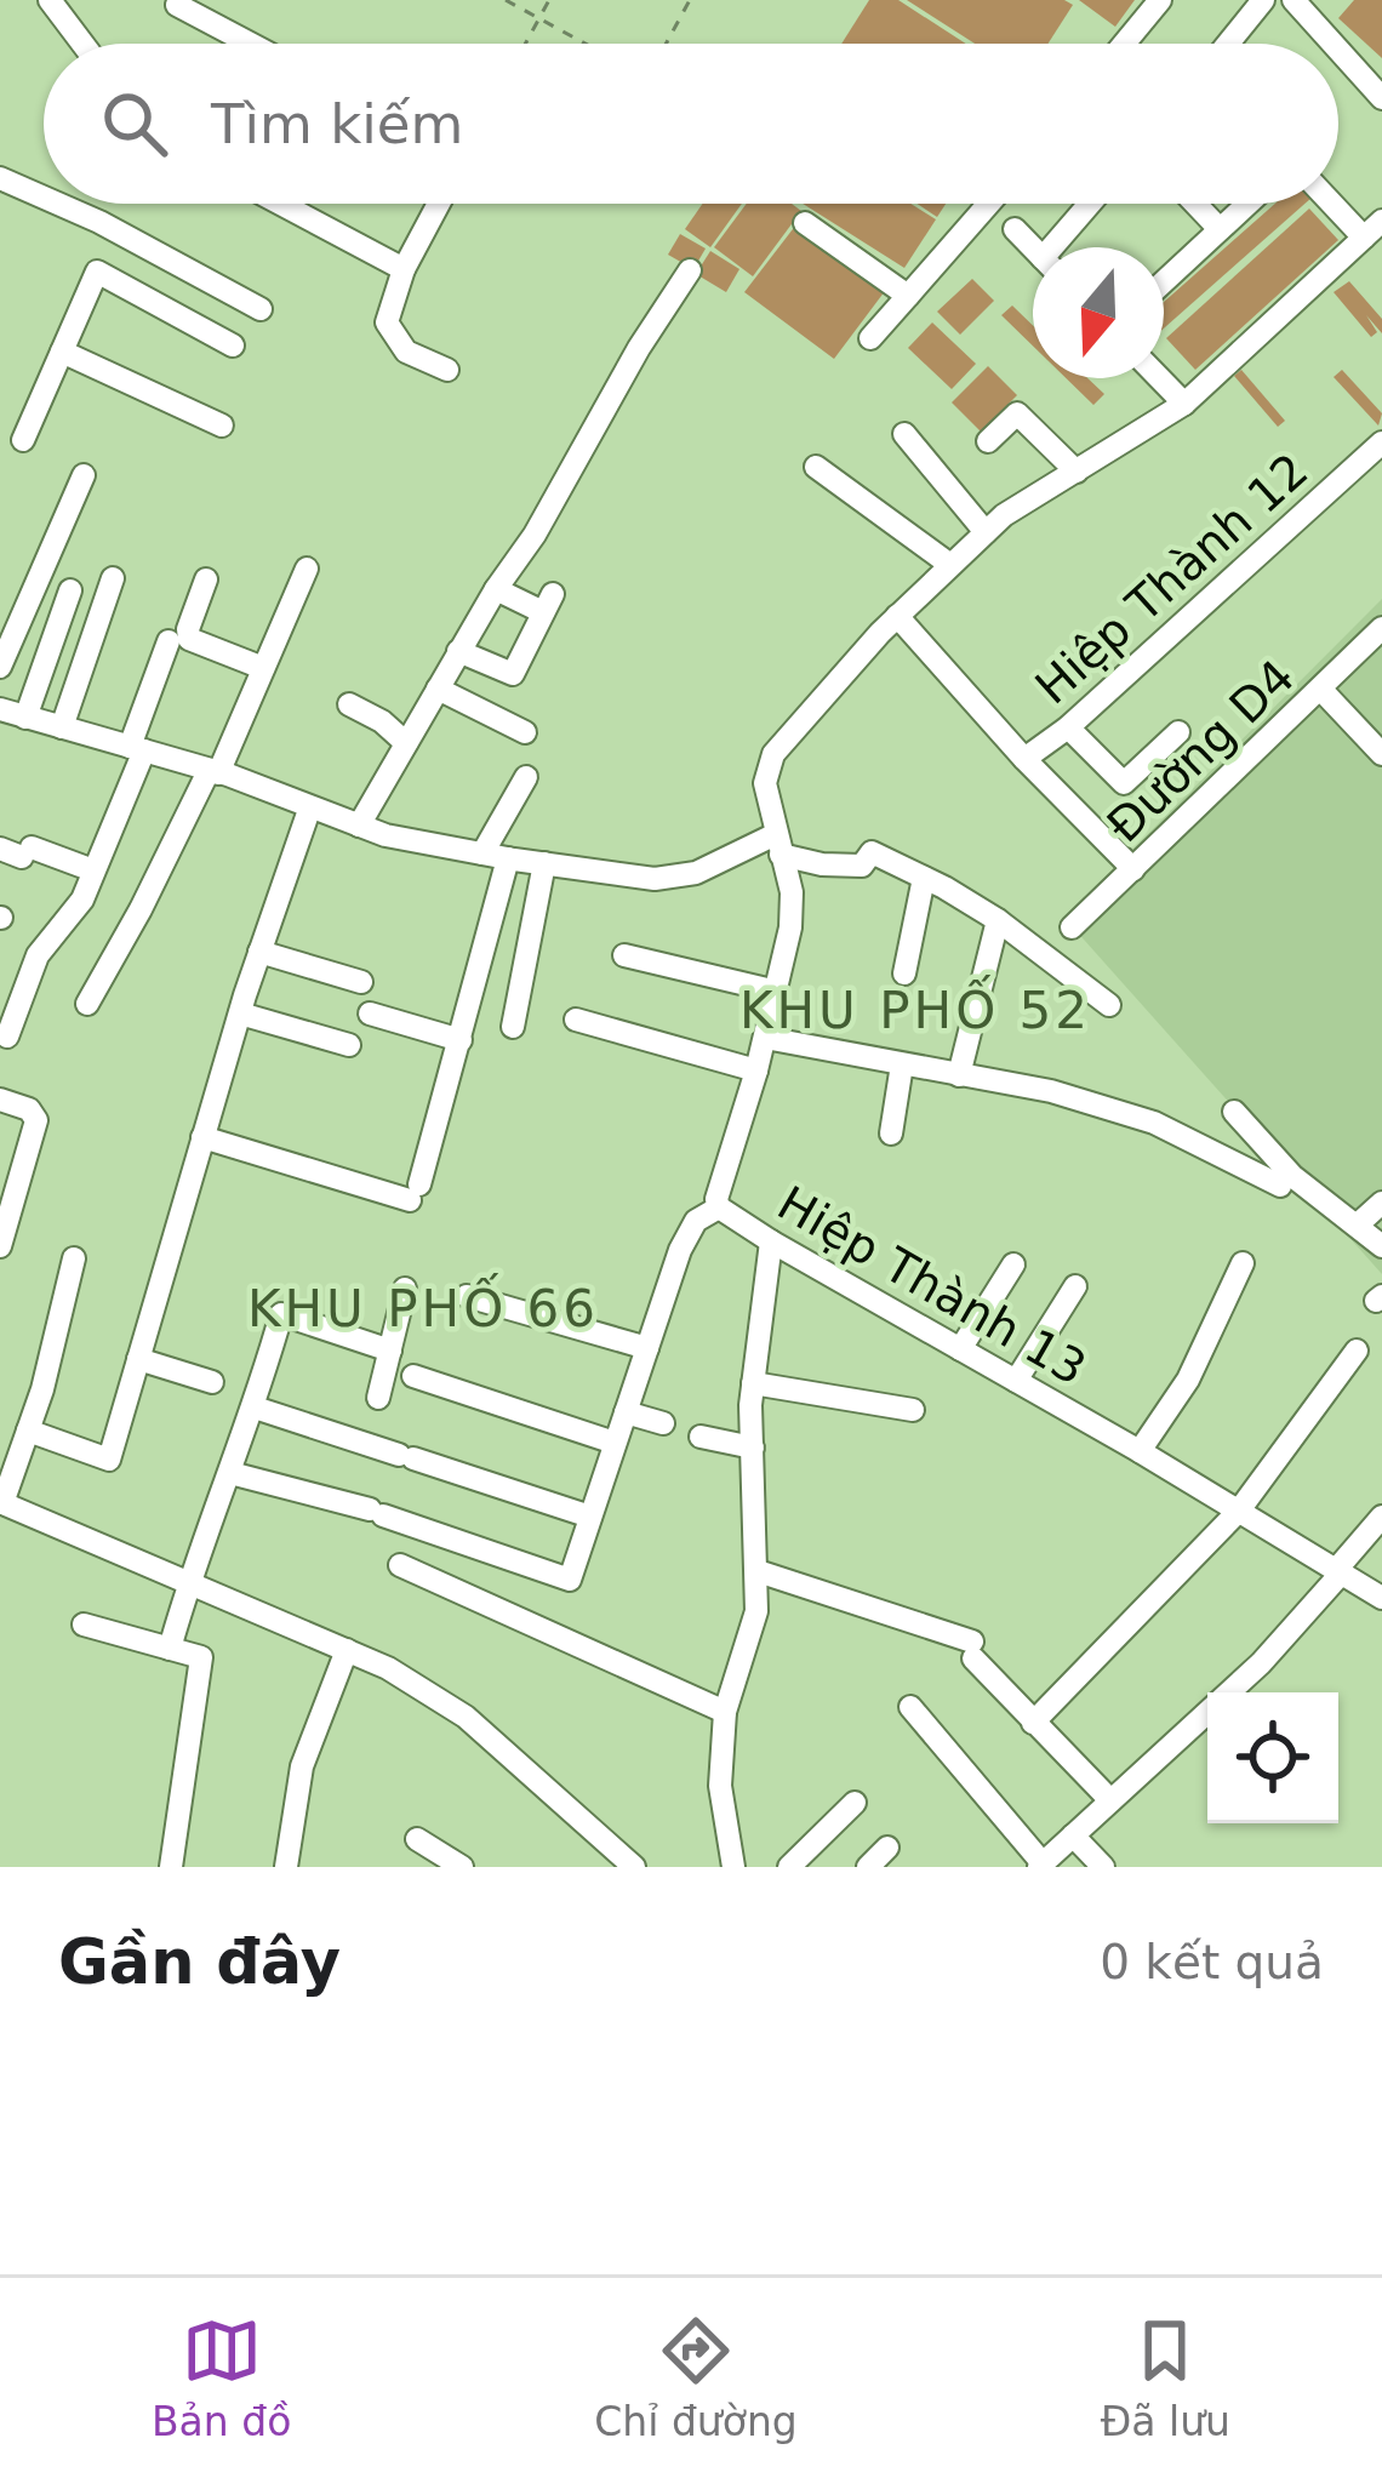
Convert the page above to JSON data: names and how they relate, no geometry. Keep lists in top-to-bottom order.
{
  "streets": {
    "street": ["Hiệp Thành 12", "Đường D4", "Hiệp Thành 13"]
  },
  "crossings": [
    ["Hiệp Thành 12", "Hiệp Thành 13"]
  ],
  "districts": ["KHU PHỐ 52", "KHU PHỐ 66"],
  "north": "bottom",
  "page": {
    "search": "Tìm kiếm",
    "heading": ["Gần đây", "0 kết quả"],
    "nav": ["Bản đồ", "Chỉ đường", "Đã lưu"]
  }
}
